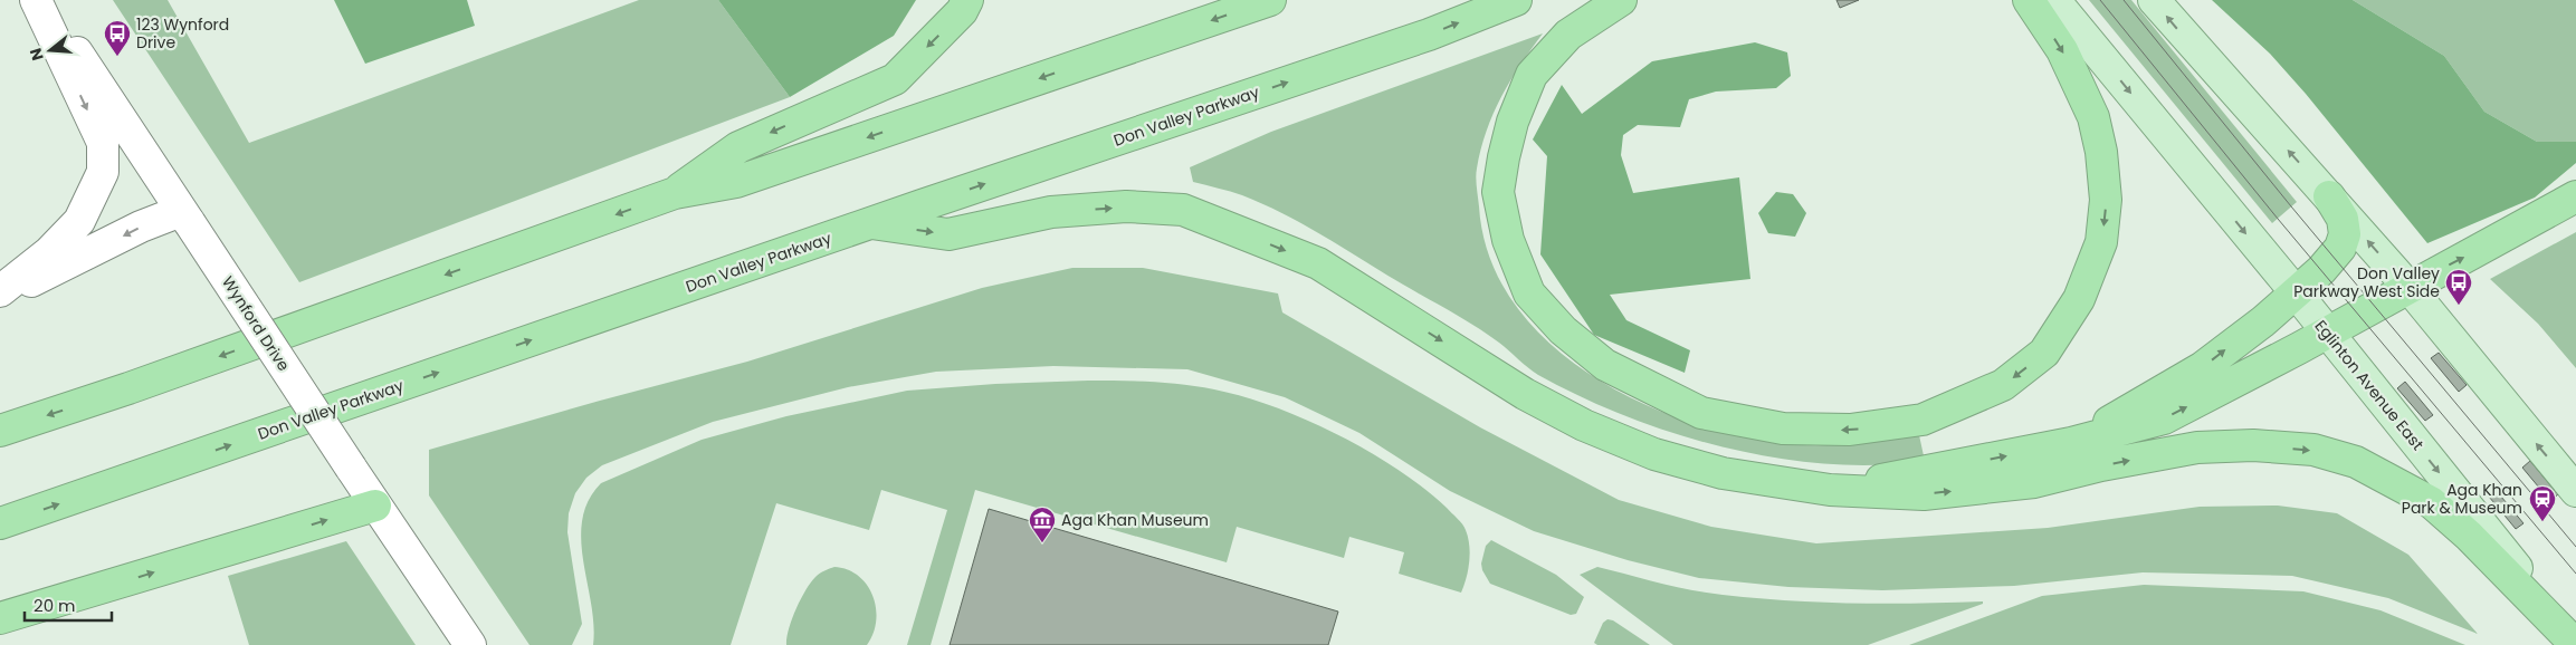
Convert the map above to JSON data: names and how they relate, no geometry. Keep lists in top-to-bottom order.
{
  "streets": {
    "highway": ["Don Valley Parkway"],
    "main road": ["Eglinton Avenue East"],
    "street": ["Wynford Drive"]
  },
  "places": {
    "bus stop": ["123 Wynford Drive", "Don Valley Parkway West Side"],
    "station": ["Aga Khan Park & Museum"],
    "museum": ["Aga Khan Museum"]
  },
  "scale_bar": "20 m",
  "north": "left"
}
